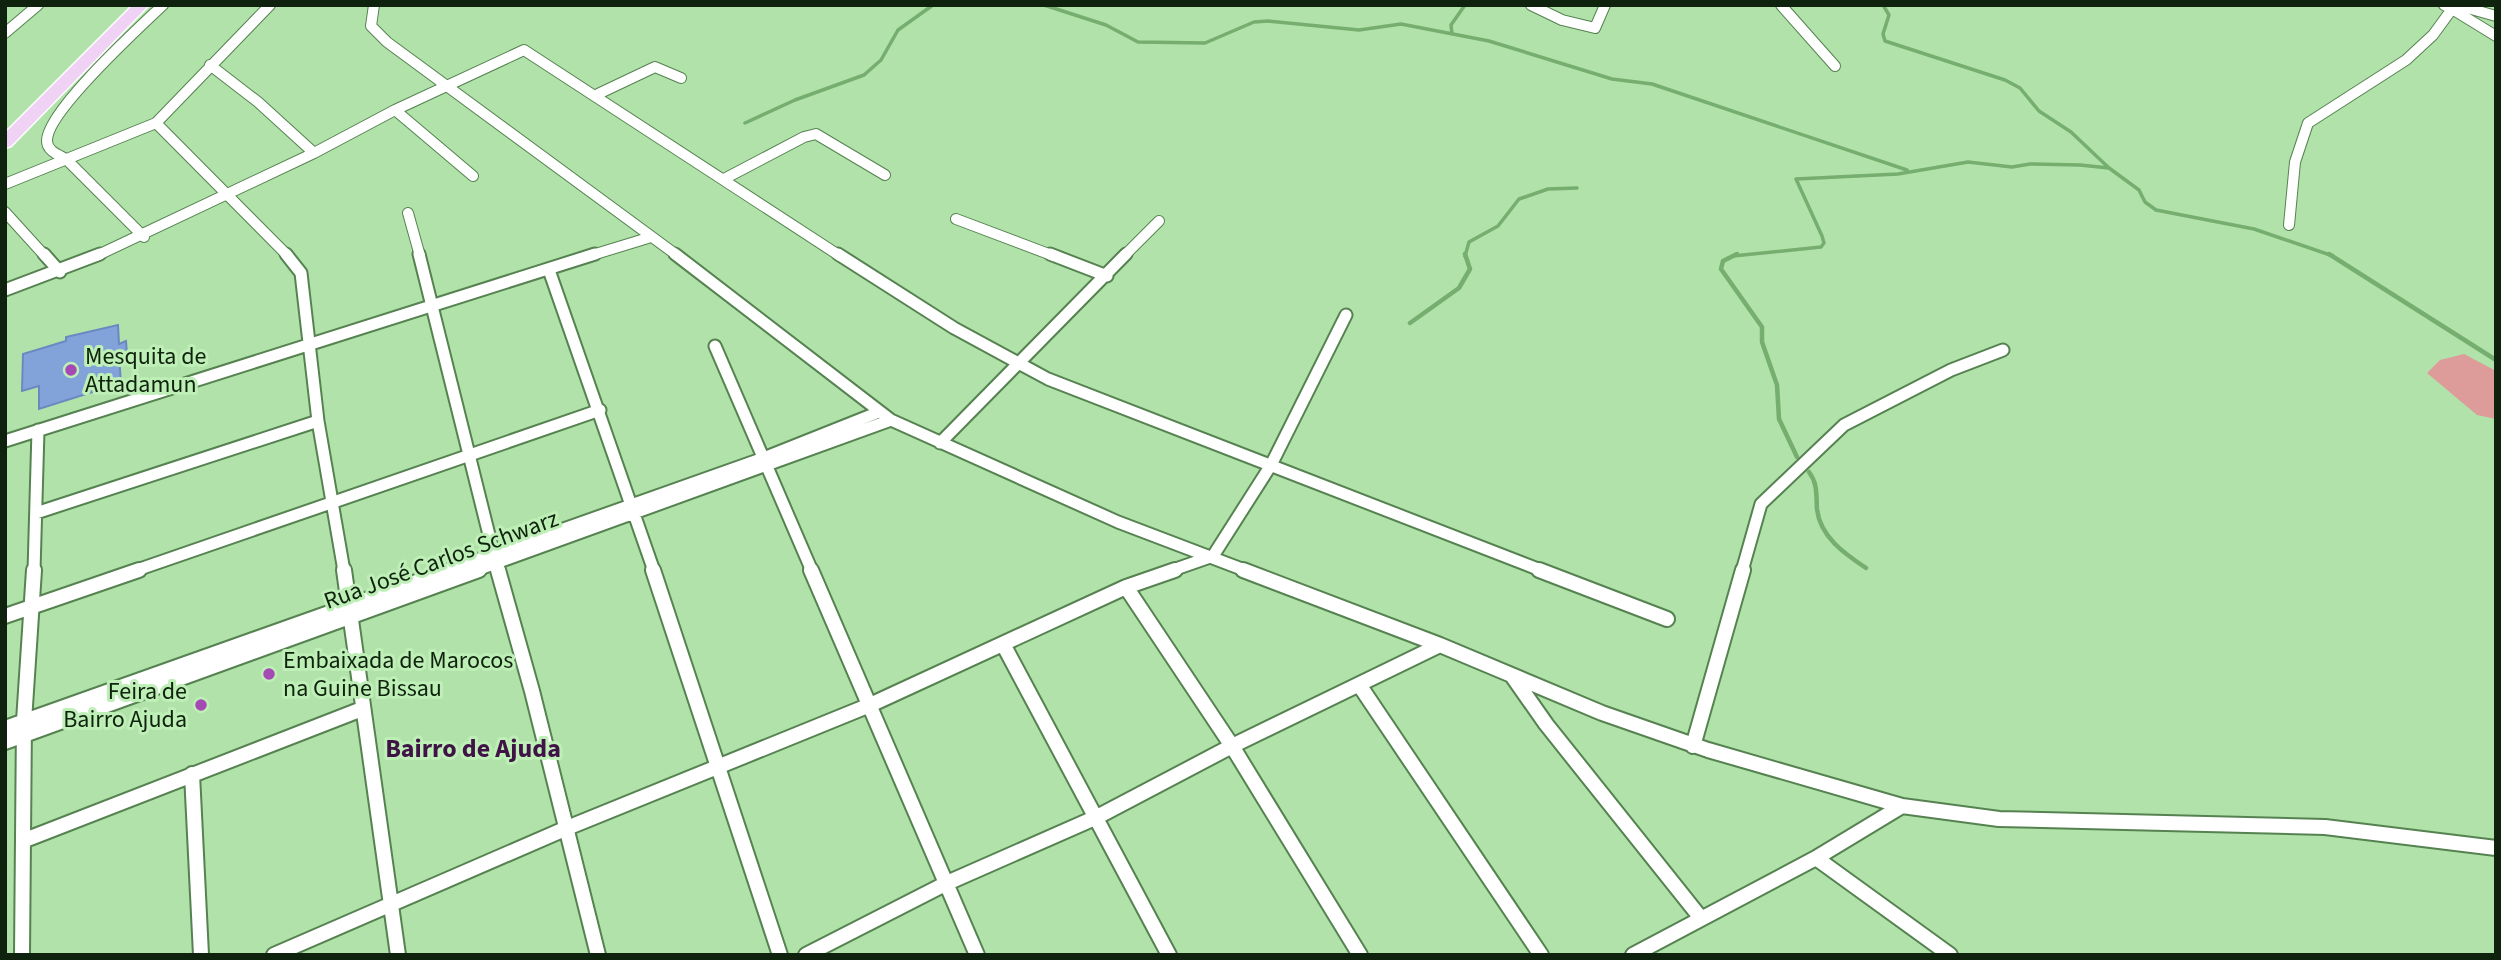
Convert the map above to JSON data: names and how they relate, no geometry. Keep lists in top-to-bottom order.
{
  "streets": {
    "street": ["Rua José Carlos Schwarz"]
  },
  "districts": ["Bairro de Ajuda"],
  "places": ["Mesquita de Attadamun", "Embaixada de Marocos na Guine Bissau", "Feira de Bairro Ajuda"]
}
